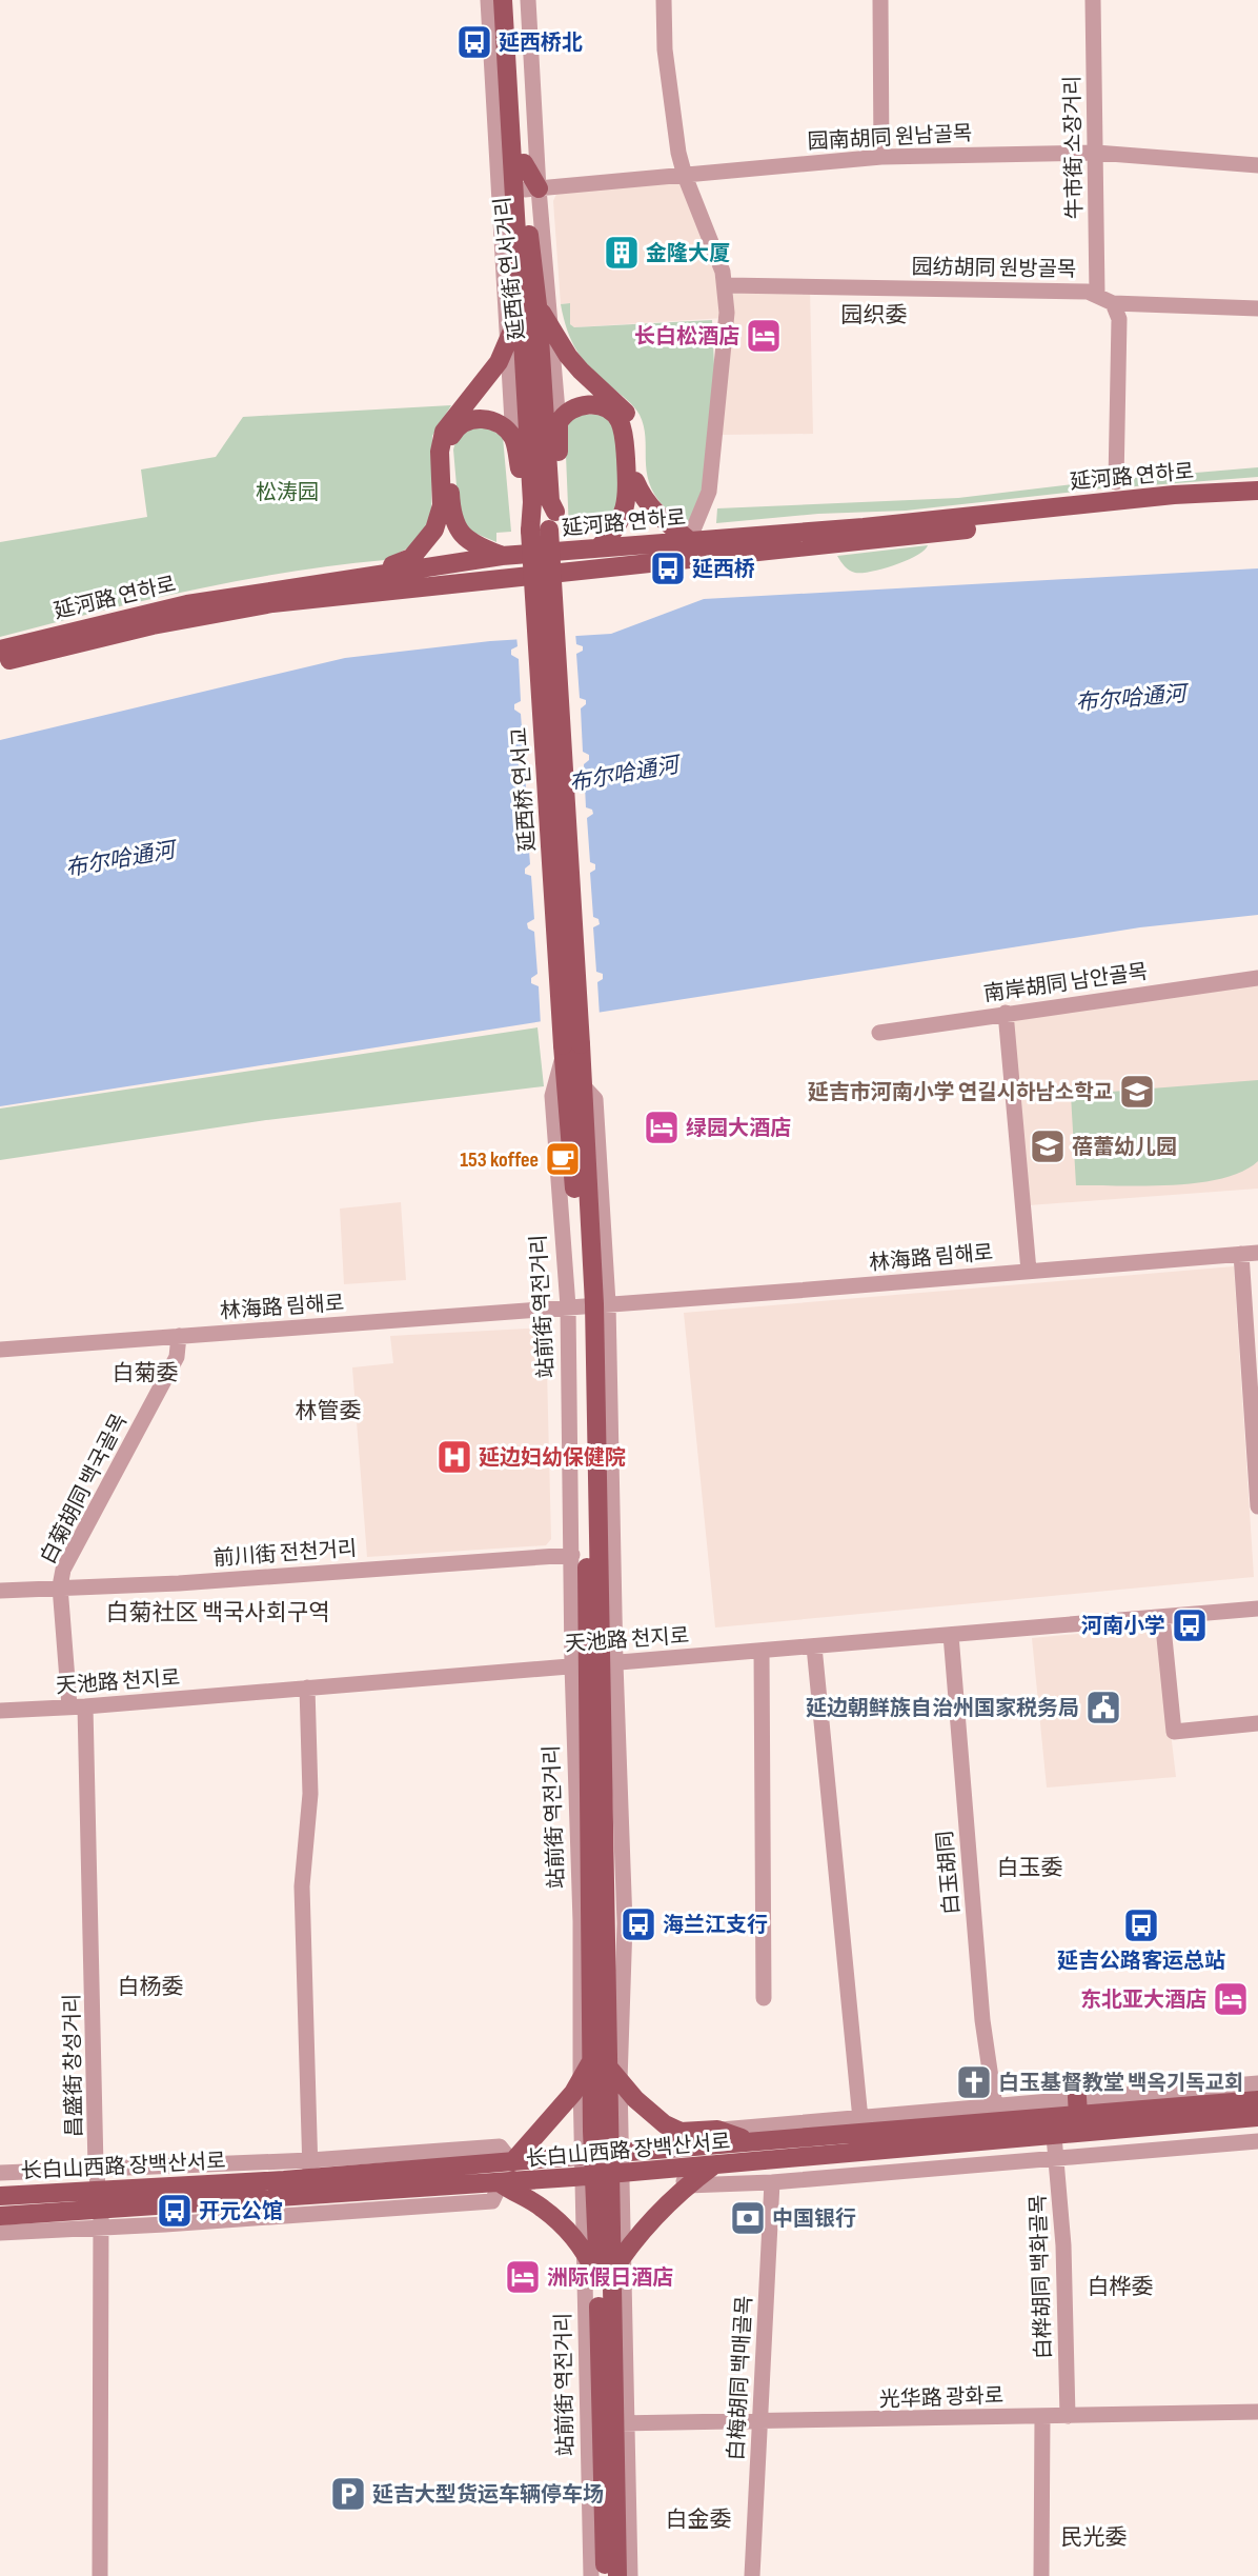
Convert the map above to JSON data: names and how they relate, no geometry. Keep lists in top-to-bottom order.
{
  "streets": {
    "main road": [
      "延西街 연서거리",
      "延河路 연하로",
      "延西桥 연서교",
      "站前街 역전거리",
      "长白山西路 장백산서로"
    ],
    "street": [
      "园南胡同 원남골목",
      "牛市街 소장거리",
      "园纺胡同 원방골목",
      "南岸胡同 남안골목",
      "林海路 림해로",
      "白菊胡同 백국골목",
      "前川街 전천거리",
      "天池路 천지로",
      "白玉胡同",
      "昌盛街 창성거리",
      "白桦胡同 백화골목",
      "白梅胡同 백매골목",
      "光华路 광화로"
    ]
  },
  "crossings": [
    ["园南胡同 원남골목", "牛市街 소장거리"],
    ["园南胡同 원남골목", "延西街 연서거리"],
    ["牛市街 소장거리", "园纺胡同 원방골목"],
    ["延西街 연서거리", "延西桥 연서교"],
    ["延西桥 연서교", "站前街 역전거리"],
    ["林海路 림해로", "站前街 역전거리"],
    ["林海路 림해로", "白菊胡同 백국골목"],
    ["站前街 역전거리", "前川街 전천거리"],
    ["站前街 역전거리", "天池路 천지로"],
    ["站前街 역전거리", "长白山西路 장백산서로"],
    ["站前街 역전거리", "光华路 광화로"],
    ["白菊胡同 백국골목", "前川街 전천거리"],
    ["白菊胡同 백국골목", "天池路 천지로"],
    ["白菊胡同 백국골목", "昌盛街 창성거리"],
    ["天池路 천지로", "白玉胡同"],
    ["天池路 천지로", "昌盛街 창성거리"],
    ["昌盛街 창성거리", "长白山西路 장백산서로"],
    ["长白山西路 장백산서로", "白桦胡同 백화골목"],
    ["白桦胡同 백화골목", "光华路 광화로"],
    ["白梅胡同 백매골목", "光华路 광화로"]
  ],
  "districts": [
    "园织委",
    "白菊委",
    "林管委",
    "白菊社区 백국사회구역",
    "白玉委",
    "白杨委",
    "白桦委",
    "白金委",
    "民光委"
  ],
  "water": ["布尔哈通河"],
  "parks": ["松涛园"],
  "places": {
    "bus stop": [
      "延西桥北",
      "延西桥",
      "河南小学",
      "海兰江支行",
      "延吉公路客运总站",
      "开元公馆"
    ],
    "building": ["金隆大厦"],
    "hotel": [
      "长白松酒店",
      "绿园大酒店",
      "东北亚大酒店",
      "洲际假日酒店"
    ],
    "school or university": ["延吉市河南小学 연길시하남소학교", "蓓蕾幼儿园"],
    "cafe": ["153 koffee"],
    "hospital": ["延边妇幼保健院"],
    "public building": ["延边朝鲜族自治州国家税务局"],
    "church": ["白玉基督教堂 백옥기독교회"],
    "bank": ["中国银行"],
    "parking": ["延吉大型货运车辆停车场"]
  }
}
